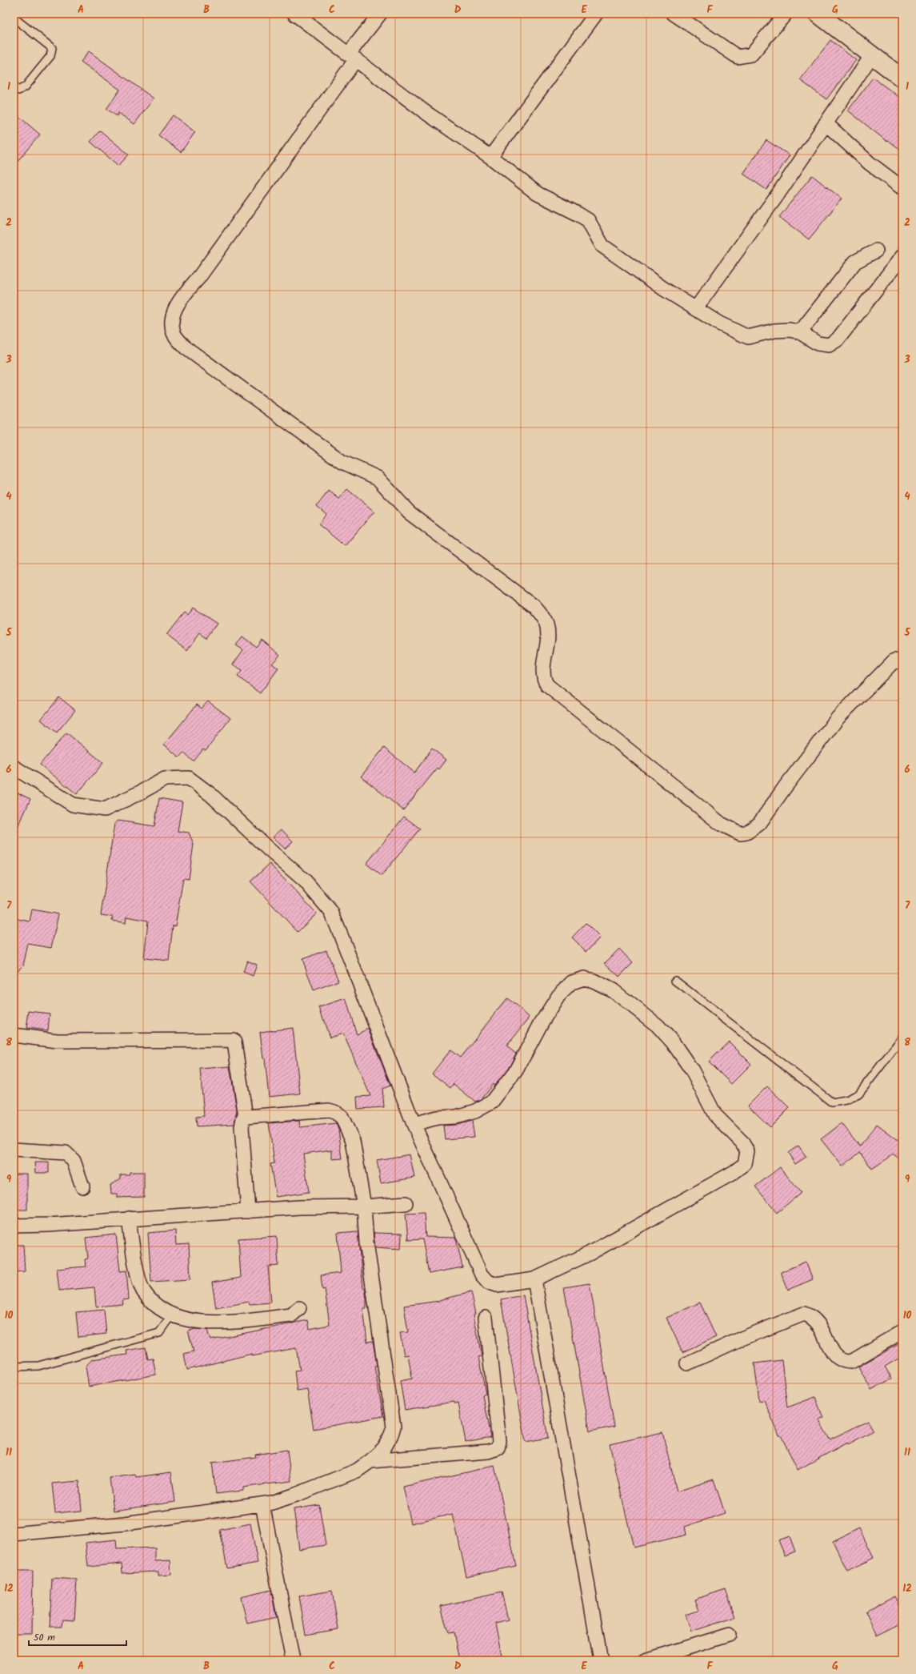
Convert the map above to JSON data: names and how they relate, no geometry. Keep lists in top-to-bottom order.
{
  "scale_bar": "50 m",
  "grid": {
    "columns": [
      "A",
      "B",
      "C",
      "D",
      "E",
      "F",
      "G"
    ],
    "rows": [
      "1",
      "2",
      "3",
      "4",
      "5",
      "6",
      "7",
      "8",
      "9",
      "10",
      "11",
      "12"
    ]
  }
}
